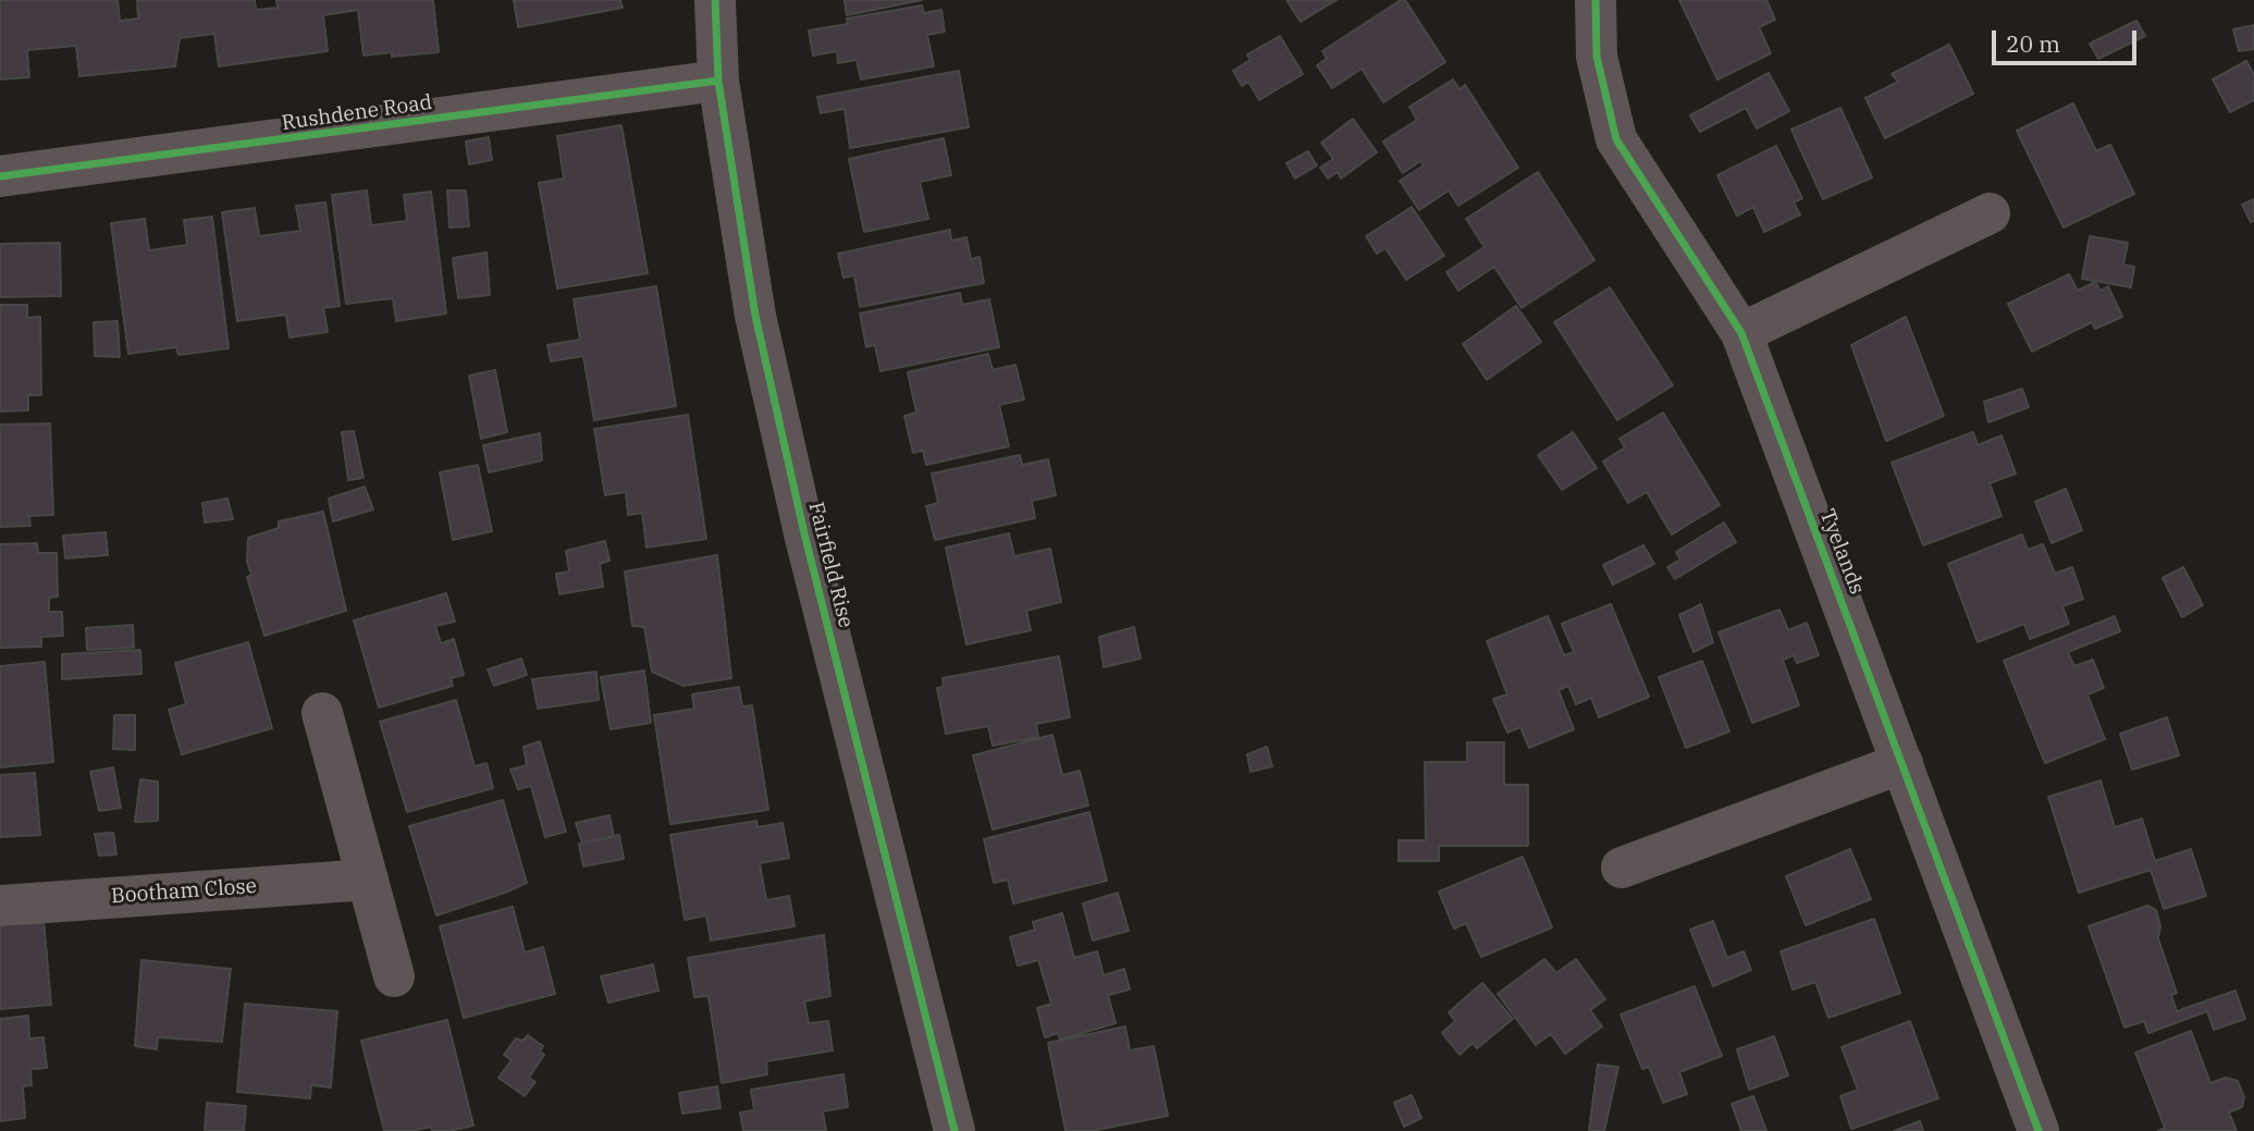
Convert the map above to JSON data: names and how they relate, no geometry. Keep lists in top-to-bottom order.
{
  "streets": {
    "street": [
      "Rushdene Road",
      "Tyelands",
      "Fairfield Rise",
      "Bootham Close"
    ]
  },
  "crossings": [
    ["Rushdene Road", "Fairfield Rise"]
  ],
  "scale_bar": "20 m"
}
